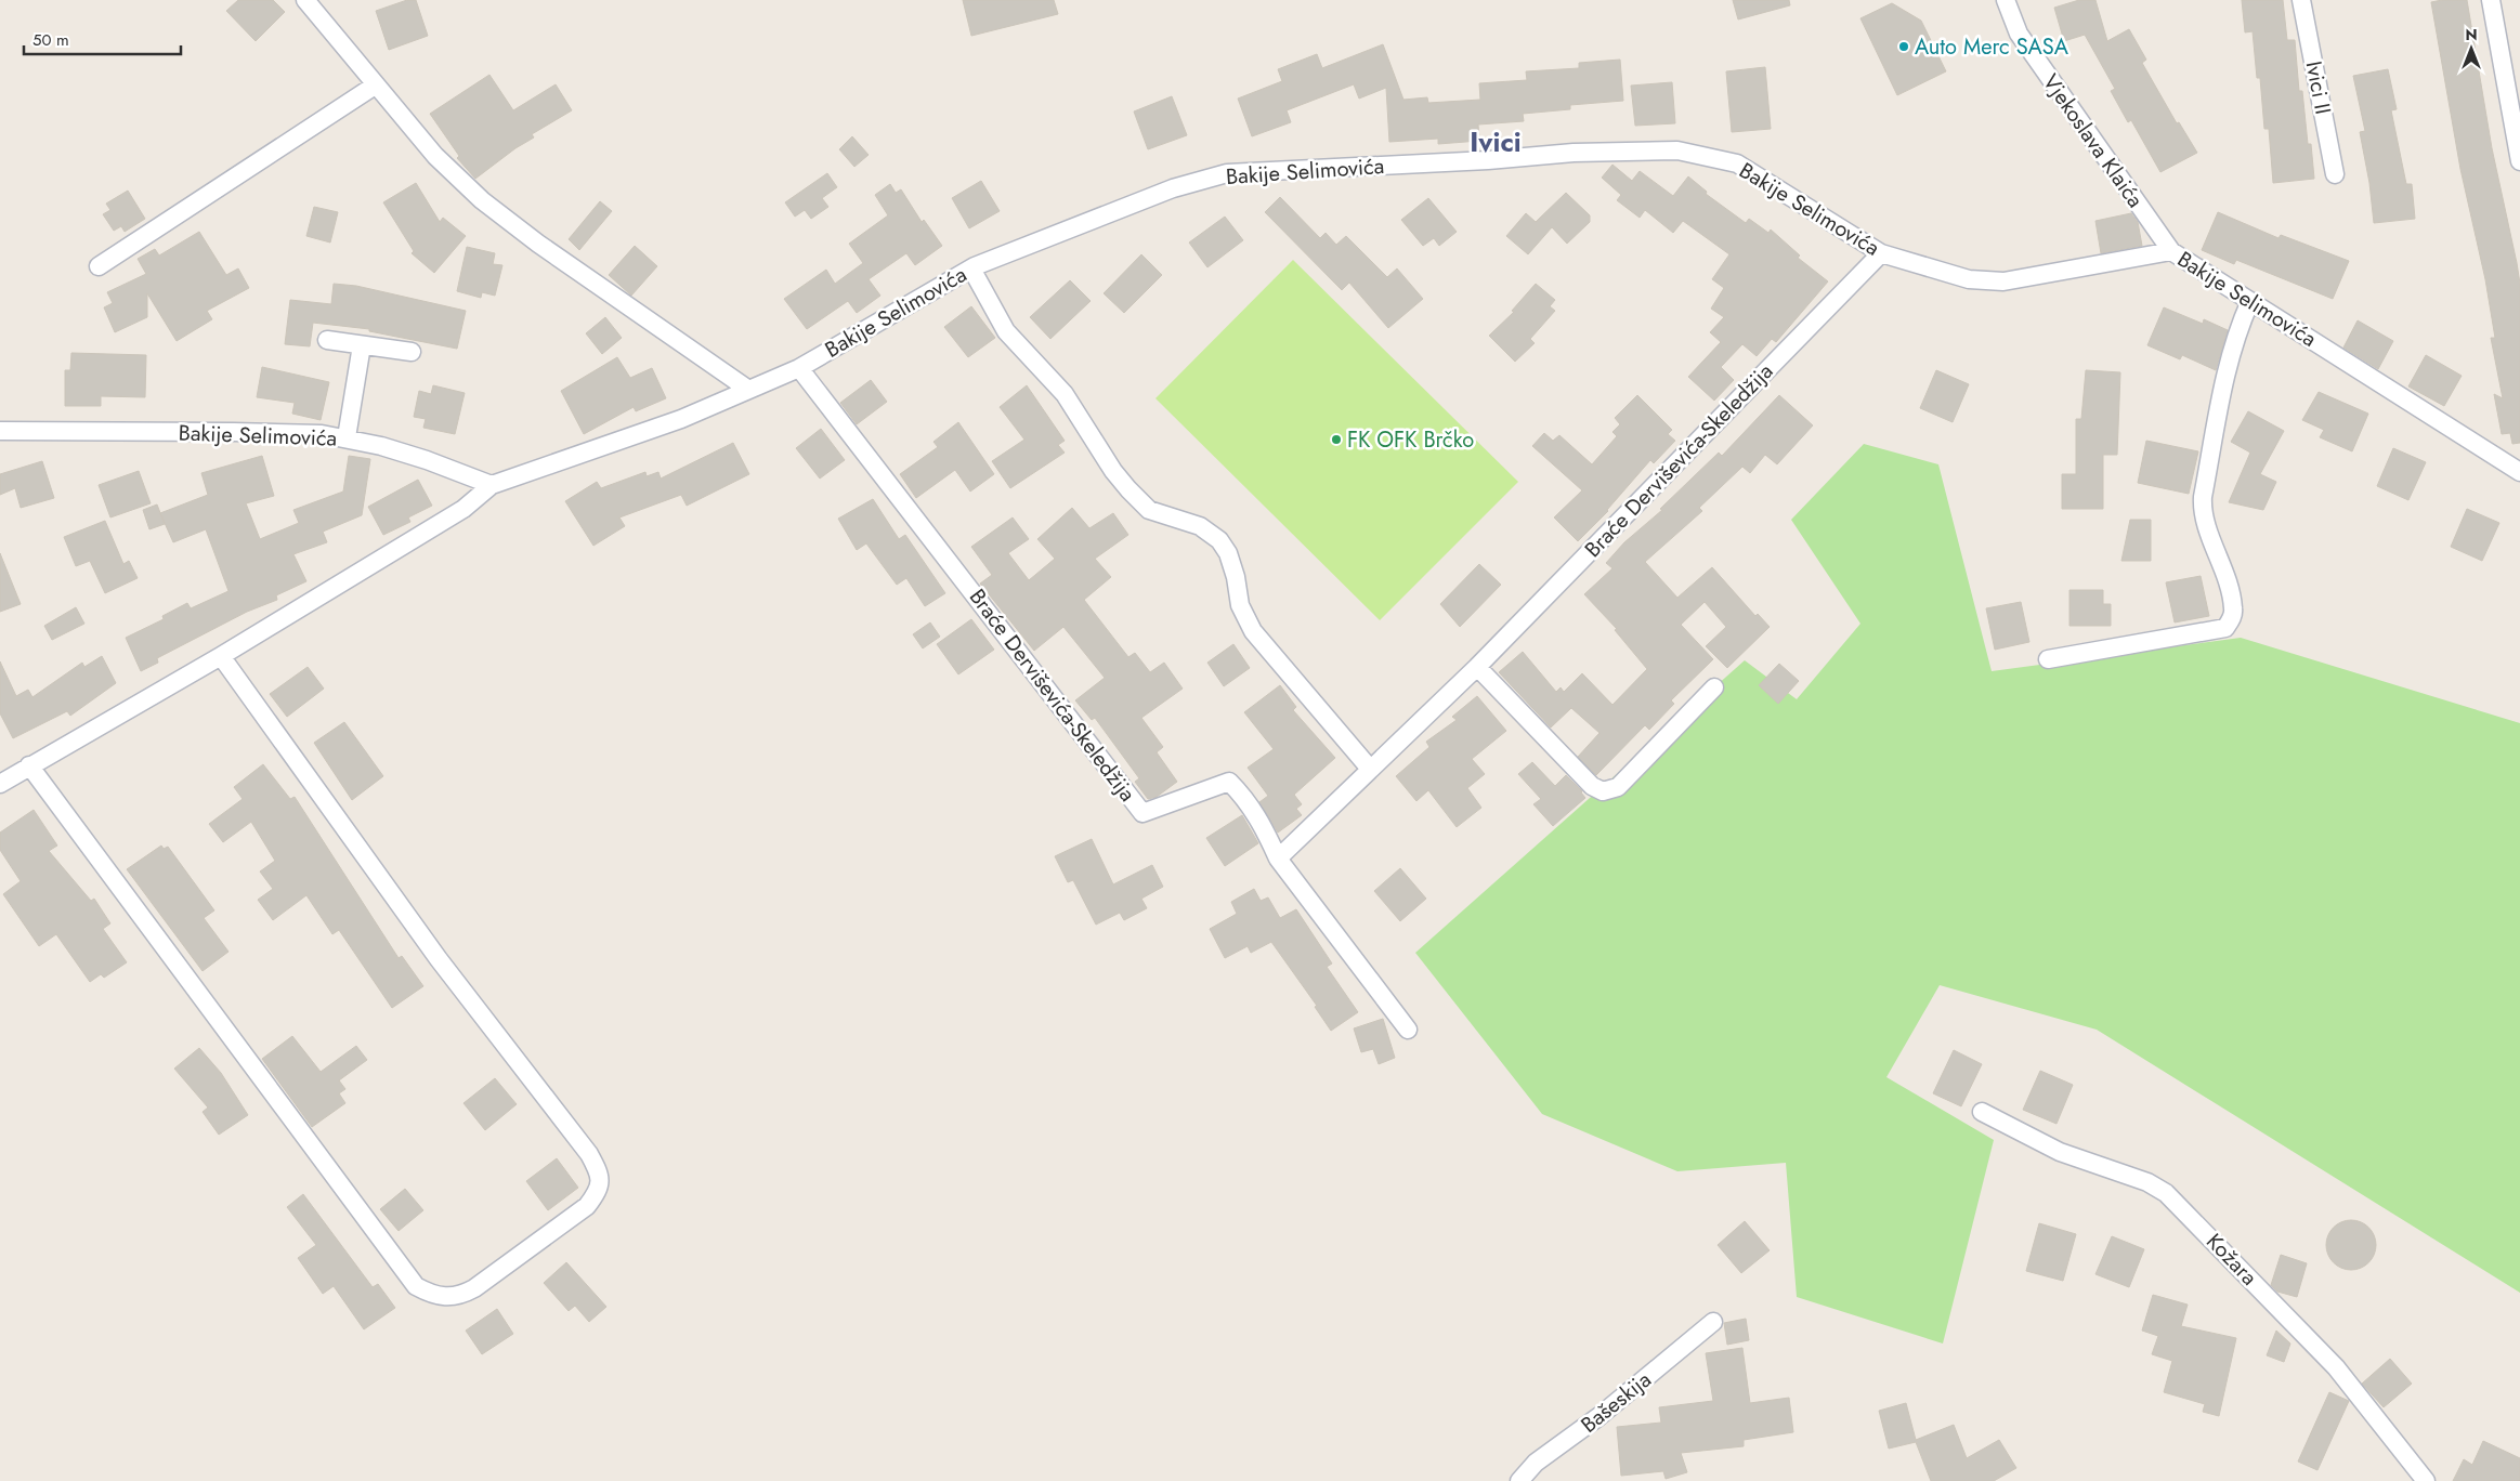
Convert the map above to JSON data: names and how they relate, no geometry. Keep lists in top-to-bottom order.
{
  "streets": {
    "street": [
      "Ivici II",
      "Vjekoslava Klaića",
      "Bakije Selimovića",
      "Braće Derviševića-Skeledžija",
      "Kožara",
      "Bašeskija"
    ]
  },
  "crossings": [
    ["Vjekoslava Klaića", "Bakije Selimovića"],
    ["Bakije Selimovića", "Braće Derviševića-Skeledžija"]
  ],
  "districts": ["Ivici"],
  "places": ["Auto Merc SASA", "FK OFK Brčko"],
  "scale_bar": "50 m",
  "north": "top"
}
